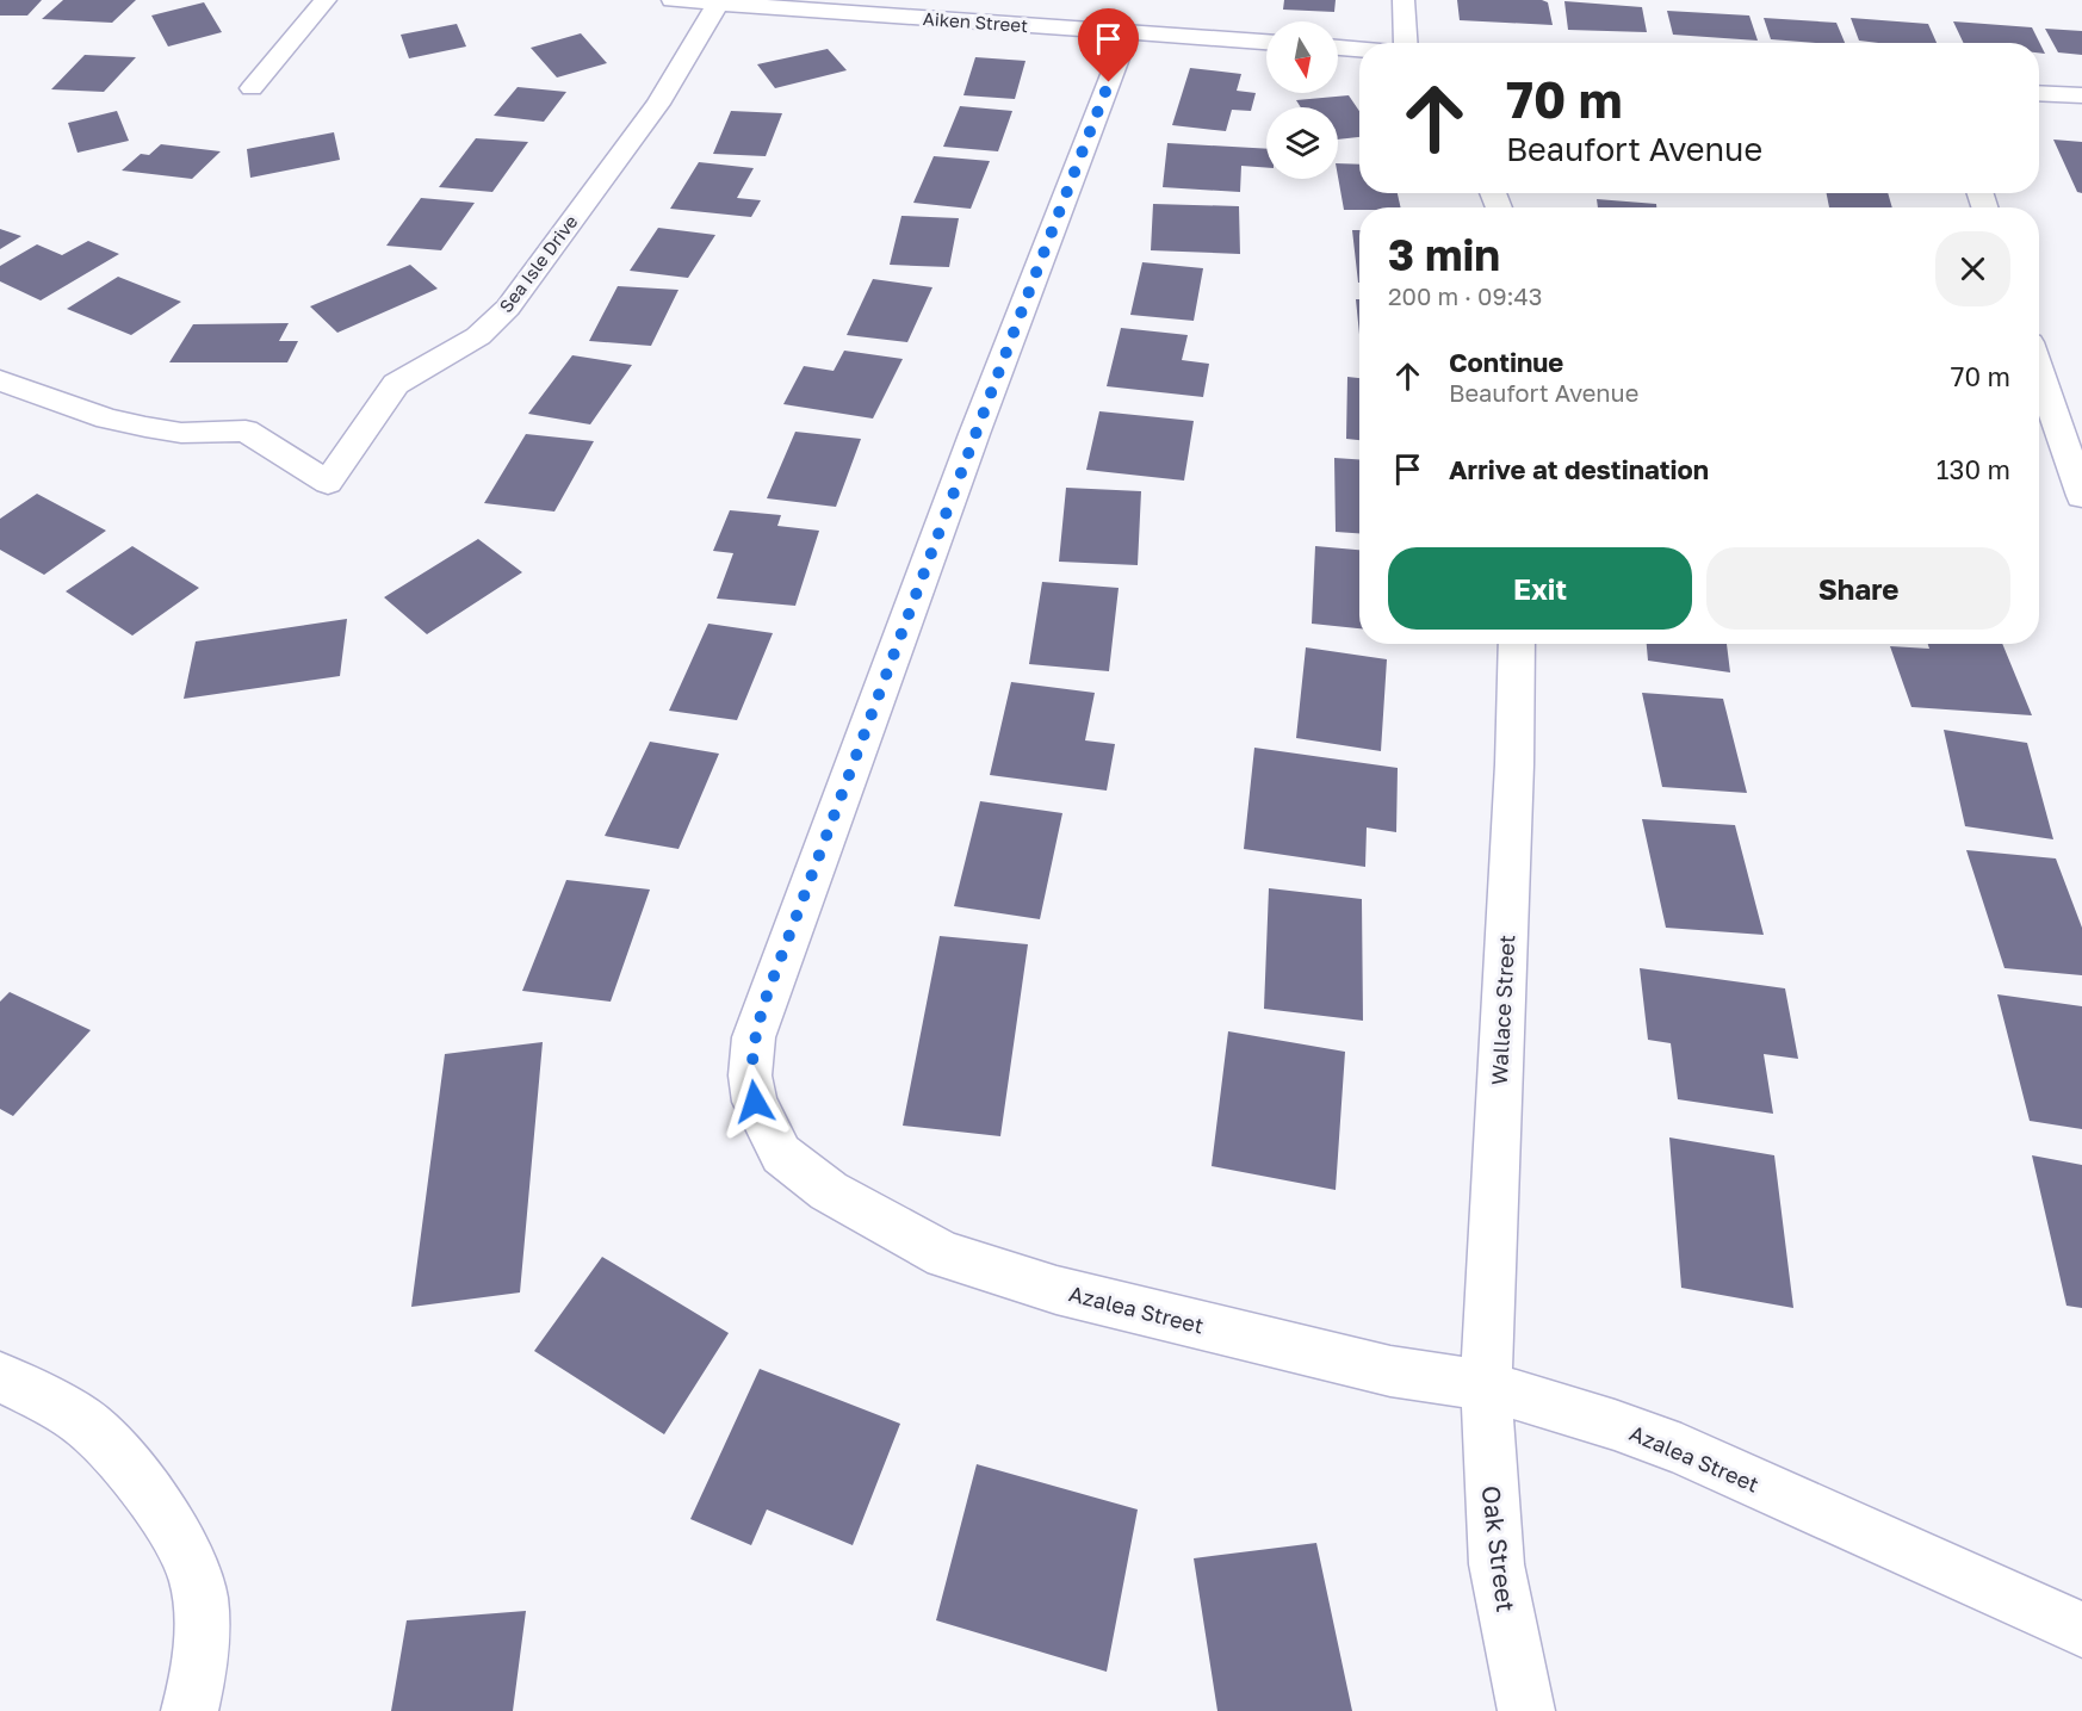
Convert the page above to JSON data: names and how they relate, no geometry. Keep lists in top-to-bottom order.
{
  "streets": {
    "street": [
      "Aiken Street",
      "Sea Isle Drive",
      "Wallace Street",
      "Azalea Street",
      "Oak Street"
    ]
  },
  "crossings": [
    ["Aiken Street", "Sea Isle Drive"],
    ["Aiken Street", "Azalea Street"],
    ["Wallace Street", "Azalea Street"],
    ["Wallace Street", "Oak Street"],
    ["Azalea Street", "Oak Street"]
  ],
  "north": "bottom",
  "page": {
    "turn": ["70 m", "Beaufort Avenue"],
    "heading": ["3 min", "200 m · 09:43"],
    "list": [
      {
        "name": "Continue",
        "note": "Beaufort Avenue",
        "value": "70 m"
      },
      {
        "name": "Arrive at destination",
        "value": "130 m"
      }
    ],
    "buttons": ["Exit", "Share"]
  }
}
